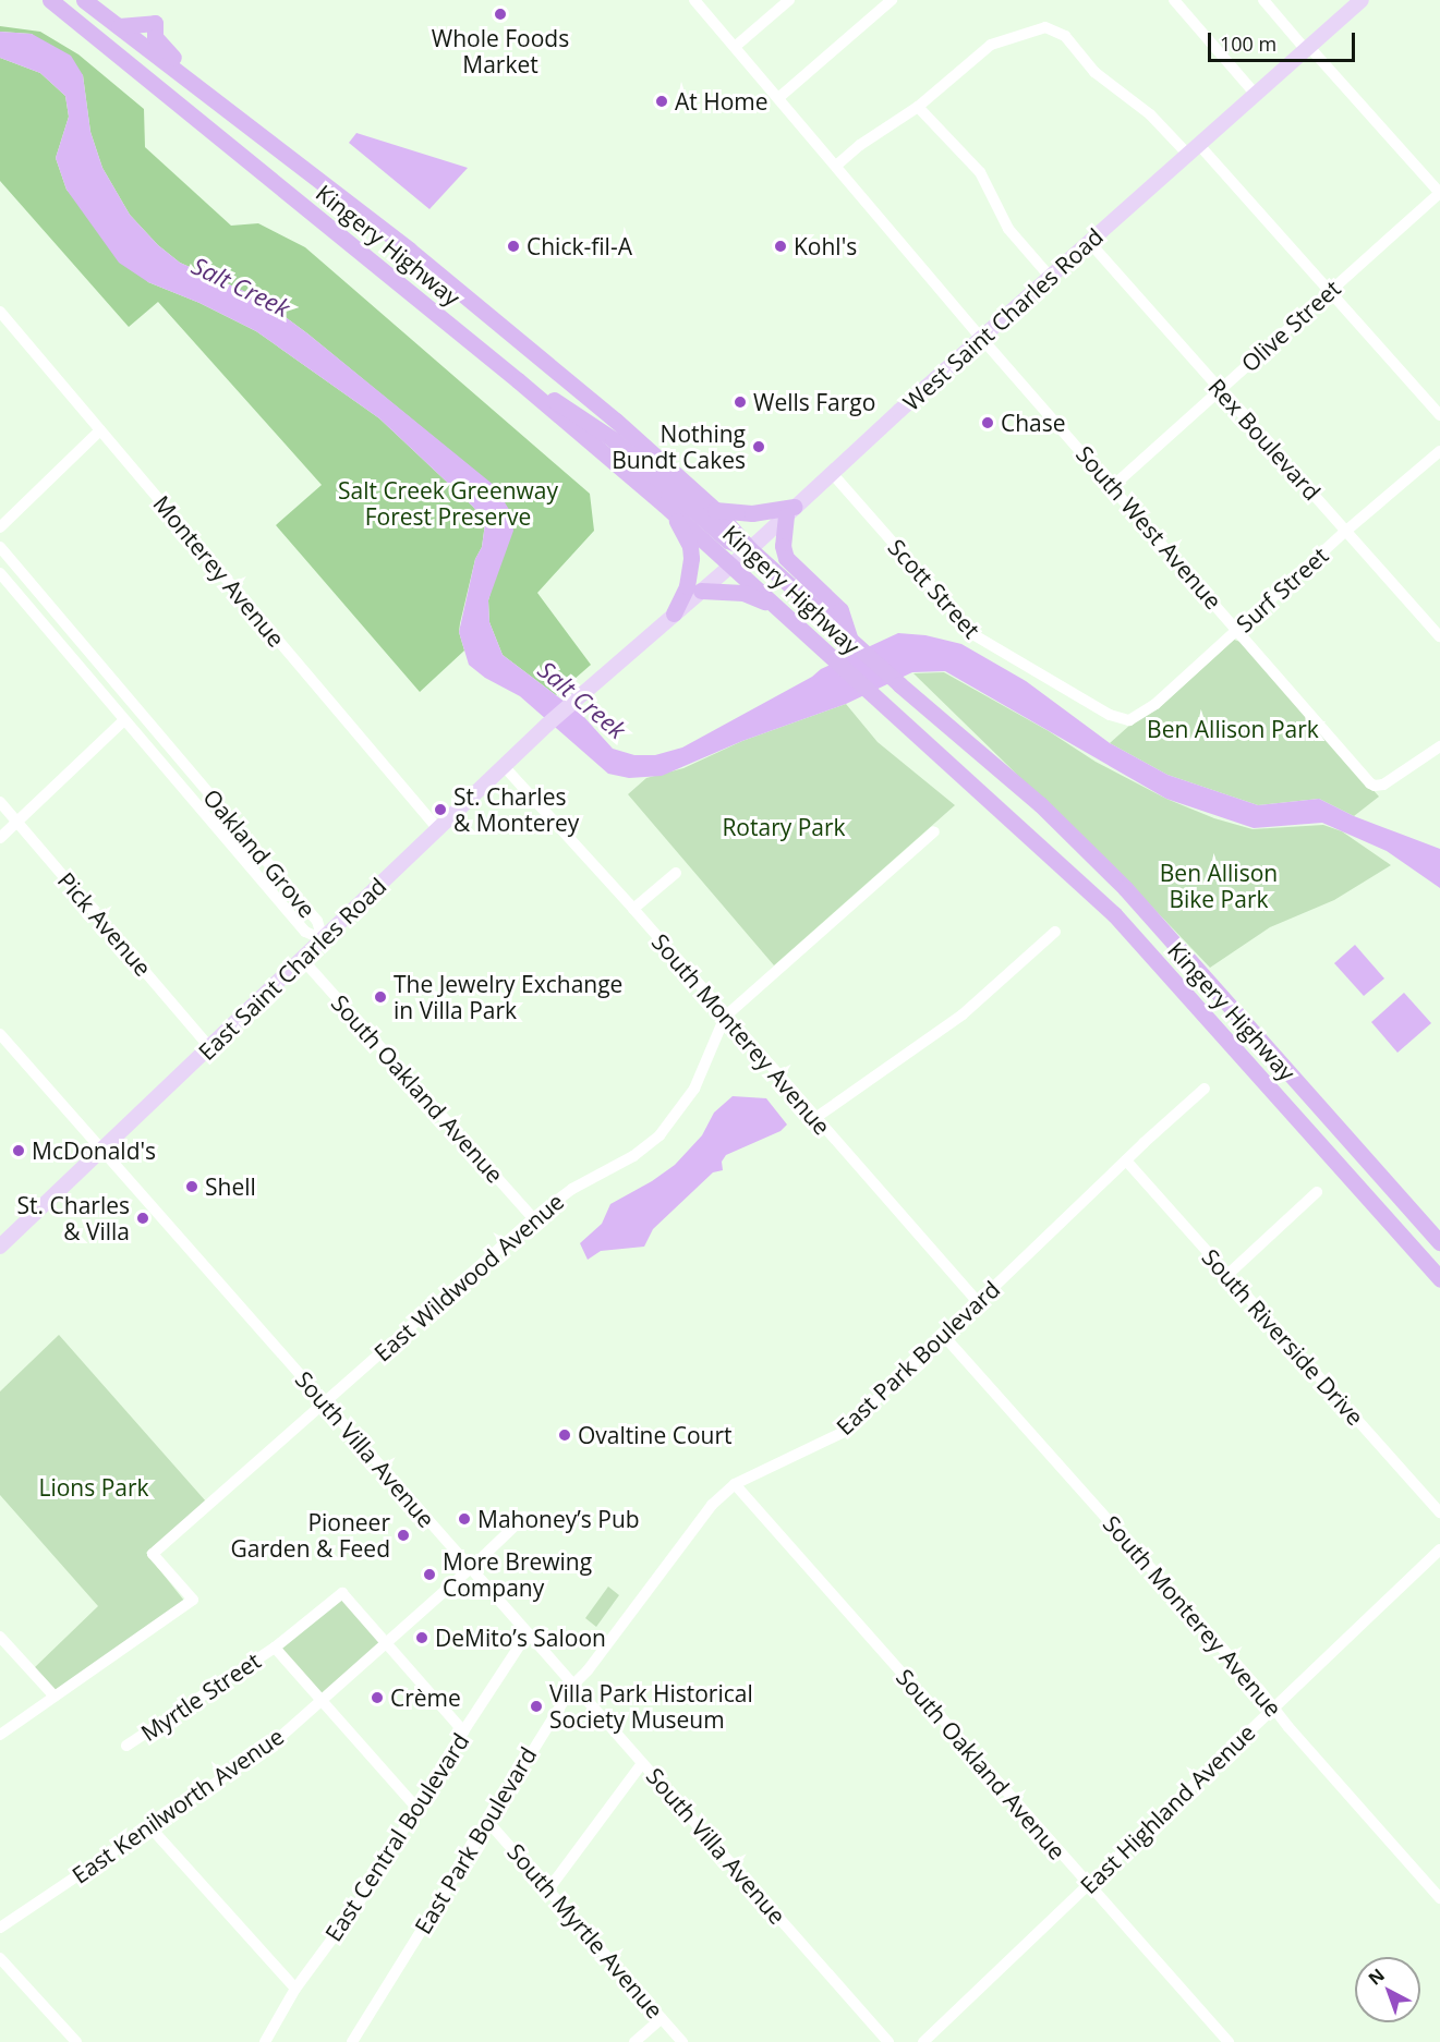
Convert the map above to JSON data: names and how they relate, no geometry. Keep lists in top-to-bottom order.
{
  "streets": {
    "highway": ["Kingery Highway"],
    "main road": ["West Saint Charles Road", "East Saint Charles Road"],
    "street": [
      "Olive Street",
      "Rex Boulevard",
      "South West Avenue",
      "Monterey Avenue",
      "Scott Street",
      "Surf Street",
      "Oakland Grove",
      "Pick Avenue",
      "South Monterey Avenue",
      "South Oakland Avenue",
      "East Wildwood Avenue",
      "South Riverside Drive",
      "East Park Boulevard",
      "South Villa Avenue",
      "Myrtle Street",
      "East Kenilworth Avenue",
      "East Highland Avenue",
      "East Central Boulevard",
      "South Myrtle Avenue"
    ]
  },
  "crossings": [
    ["Kingery Highway", "West Saint Charles Road"],
    ["West Saint Charles Road", "Rex Boulevard"],
    ["West Saint Charles Road", "South West Avenue"],
    ["West Saint Charles Road", "Scott Street"],
    ["West Saint Charles Road", "East Saint Charles Road"],
    ["Olive Street", "Rex Boulevard"],
    ["Olive Street", "South West Avenue"],
    ["Rex Boulevard", "Surf Street"],
    ["South West Avenue", "Surf Street"],
    ["Monterey Avenue", "East Saint Charles Road"],
    ["Scott Street", "Surf Street"],
    ["Oakland Grove", "East Saint Charles Road"],
    ["Pick Avenue", "East Saint Charles Road"],
    ["East Saint Charles Road", "South Monterey Avenue"],
    ["East Saint Charles Road", "South Oakland Avenue"],
    ["East Saint Charles Road", "South Villa Avenue"],
    ["South Monterey Avenue", "East Wildwood Avenue"],
    ["South Monterey Avenue", "East Park Boulevard"],
    ["South Monterey Avenue", "East Highland Avenue"],
    ["South Oakland Avenue", "East Wildwood Avenue"],
    ["South Oakland Avenue", "East Park Boulevard"],
    ["South Oakland Avenue", "East Highland Avenue"],
    ["East Wildwood Avenue", "South Villa Avenue"],
    ["South Riverside Drive", "East Park Boulevard"],
    ["East Park Boulevard", "South Villa Avenue"],
    ["East Park Boulevard", "South Myrtle Avenue"],
    ["South Villa Avenue", "East Kenilworth Avenue"],
    ["South Villa Avenue", "East Central Boulevard"],
    ["Myrtle Street", "East Kenilworth Avenue"]
  ],
  "water": ["Salt Creek"],
  "parks": [
    "Salt Creek Greenway Forest Preserve",
    "Ben Allison Park",
    "Rotary Park",
    "Ben Allison Bike Park",
    "Lions Park"
  ],
  "places": [
    "Whole Foods Market",
    "At Home",
    "Chick-fil-A",
    "Kohl's",
    "Wells Fargo",
    "Chase",
    "Nothing Bundt Cakes",
    "St. Charles & Monterey",
    "The Jewelry Exchange in Villa Park",
    "McDonald's",
    "Shell",
    "St. Charles & Villa",
    "Ovaltine Court",
    "Mahoney’s Pub",
    "Pioneer Garden & Feed",
    "More Brewing Company",
    "DeMito’s Saloon",
    "Crème",
    "Villa Park Historical Society Museum"
  ],
  "scale_bar": "100 m",
  "north": "top left"
}
